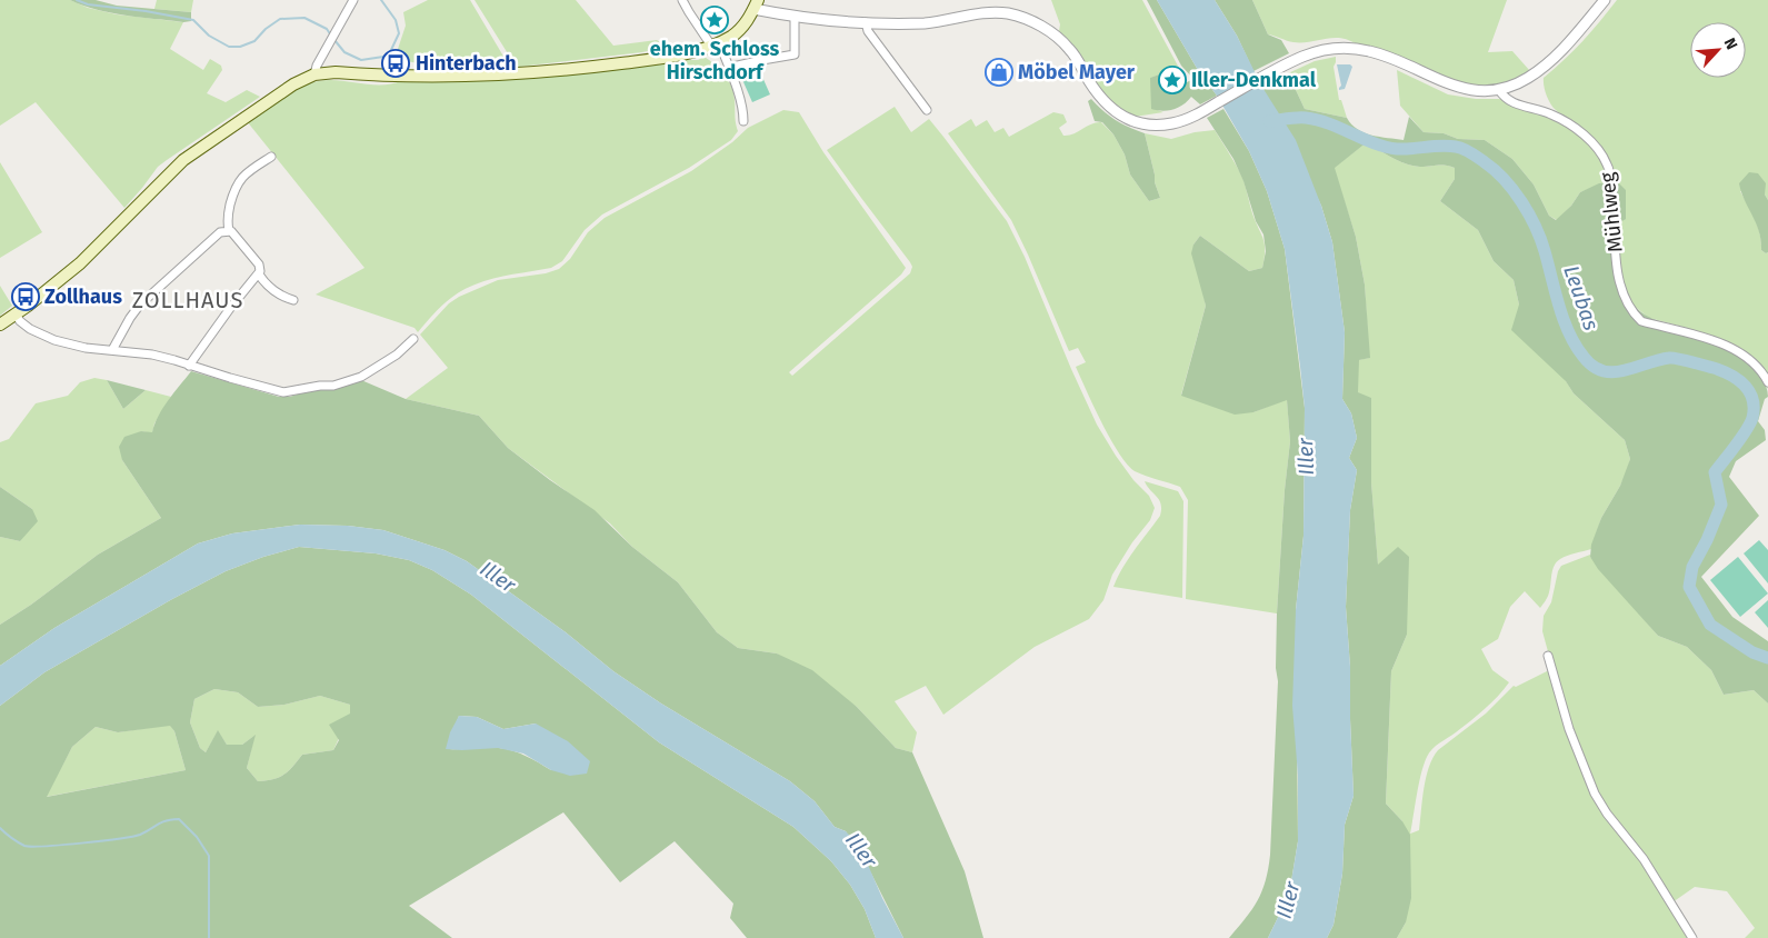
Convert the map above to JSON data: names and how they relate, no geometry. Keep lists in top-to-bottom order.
{
  "streets": {
    "street": ["Mühlweg"]
  },
  "districts": ["ZOLLHAUS"],
  "water": ["Leubas", "Iller"],
  "places": {
    "place": ["ehem. Schloss Hirschdorf", "Iller-Denkmal"],
    "bus stop": ["Hinterbach", "Zollhaus"],
    "shop": ["Möbel Mayer"]
  },
  "north": "top right"
}
